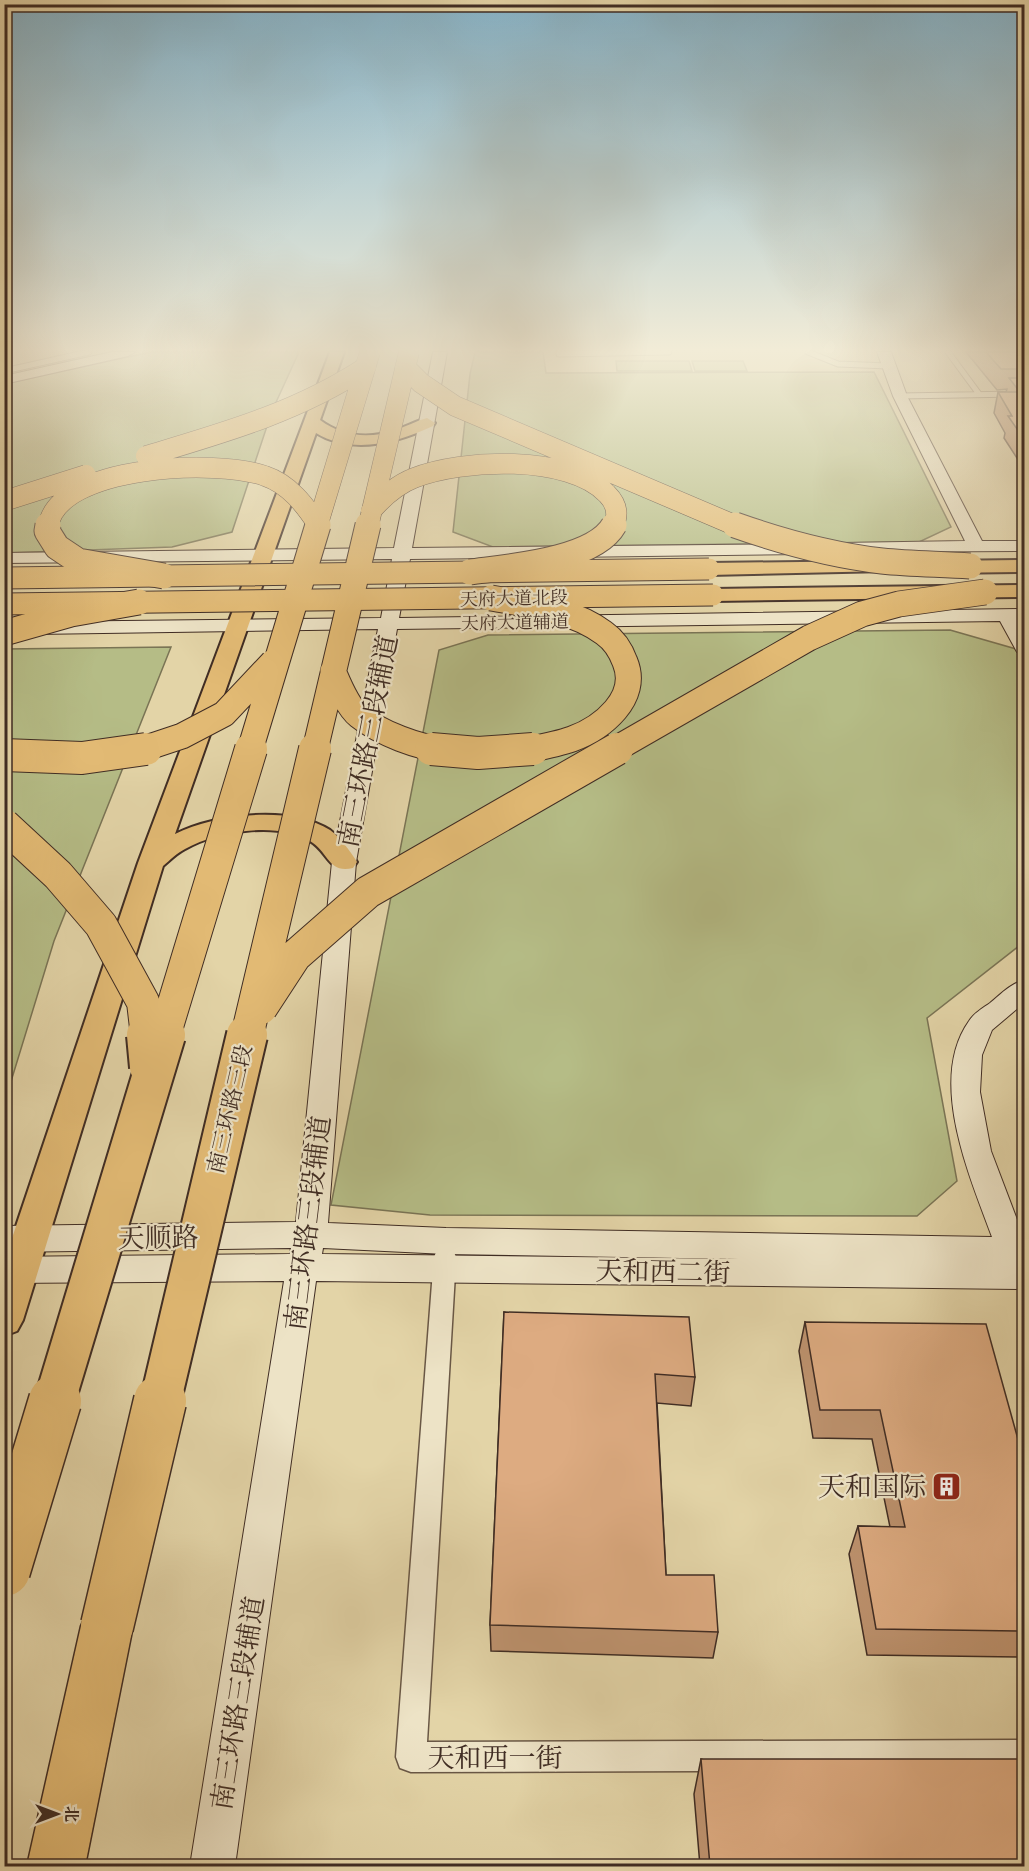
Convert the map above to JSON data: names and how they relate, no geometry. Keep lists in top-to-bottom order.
{
  "streets": {
    "highway": ["南三环路三段"],
    "main road": ["天府大道北段"],
    "street": [
      "天府大道辅道",
      "南三环路三段辅道",
      "天顺路",
      "天和西二街",
      "天和西一街"
    ]
  },
  "crossings": [
    ["天府大道辅道", "南三环路三段辅道"],
    ["南三环路三段辅道", "天顺路"],
    ["南三环路三段辅道", "天和西二街"],
    ["天顺路", "天和西二街"],
    ["天和西二街", "天和西一街"]
  ],
  "places": {
    "building": ["天和国际"]
  },
  "north": "right"
}
